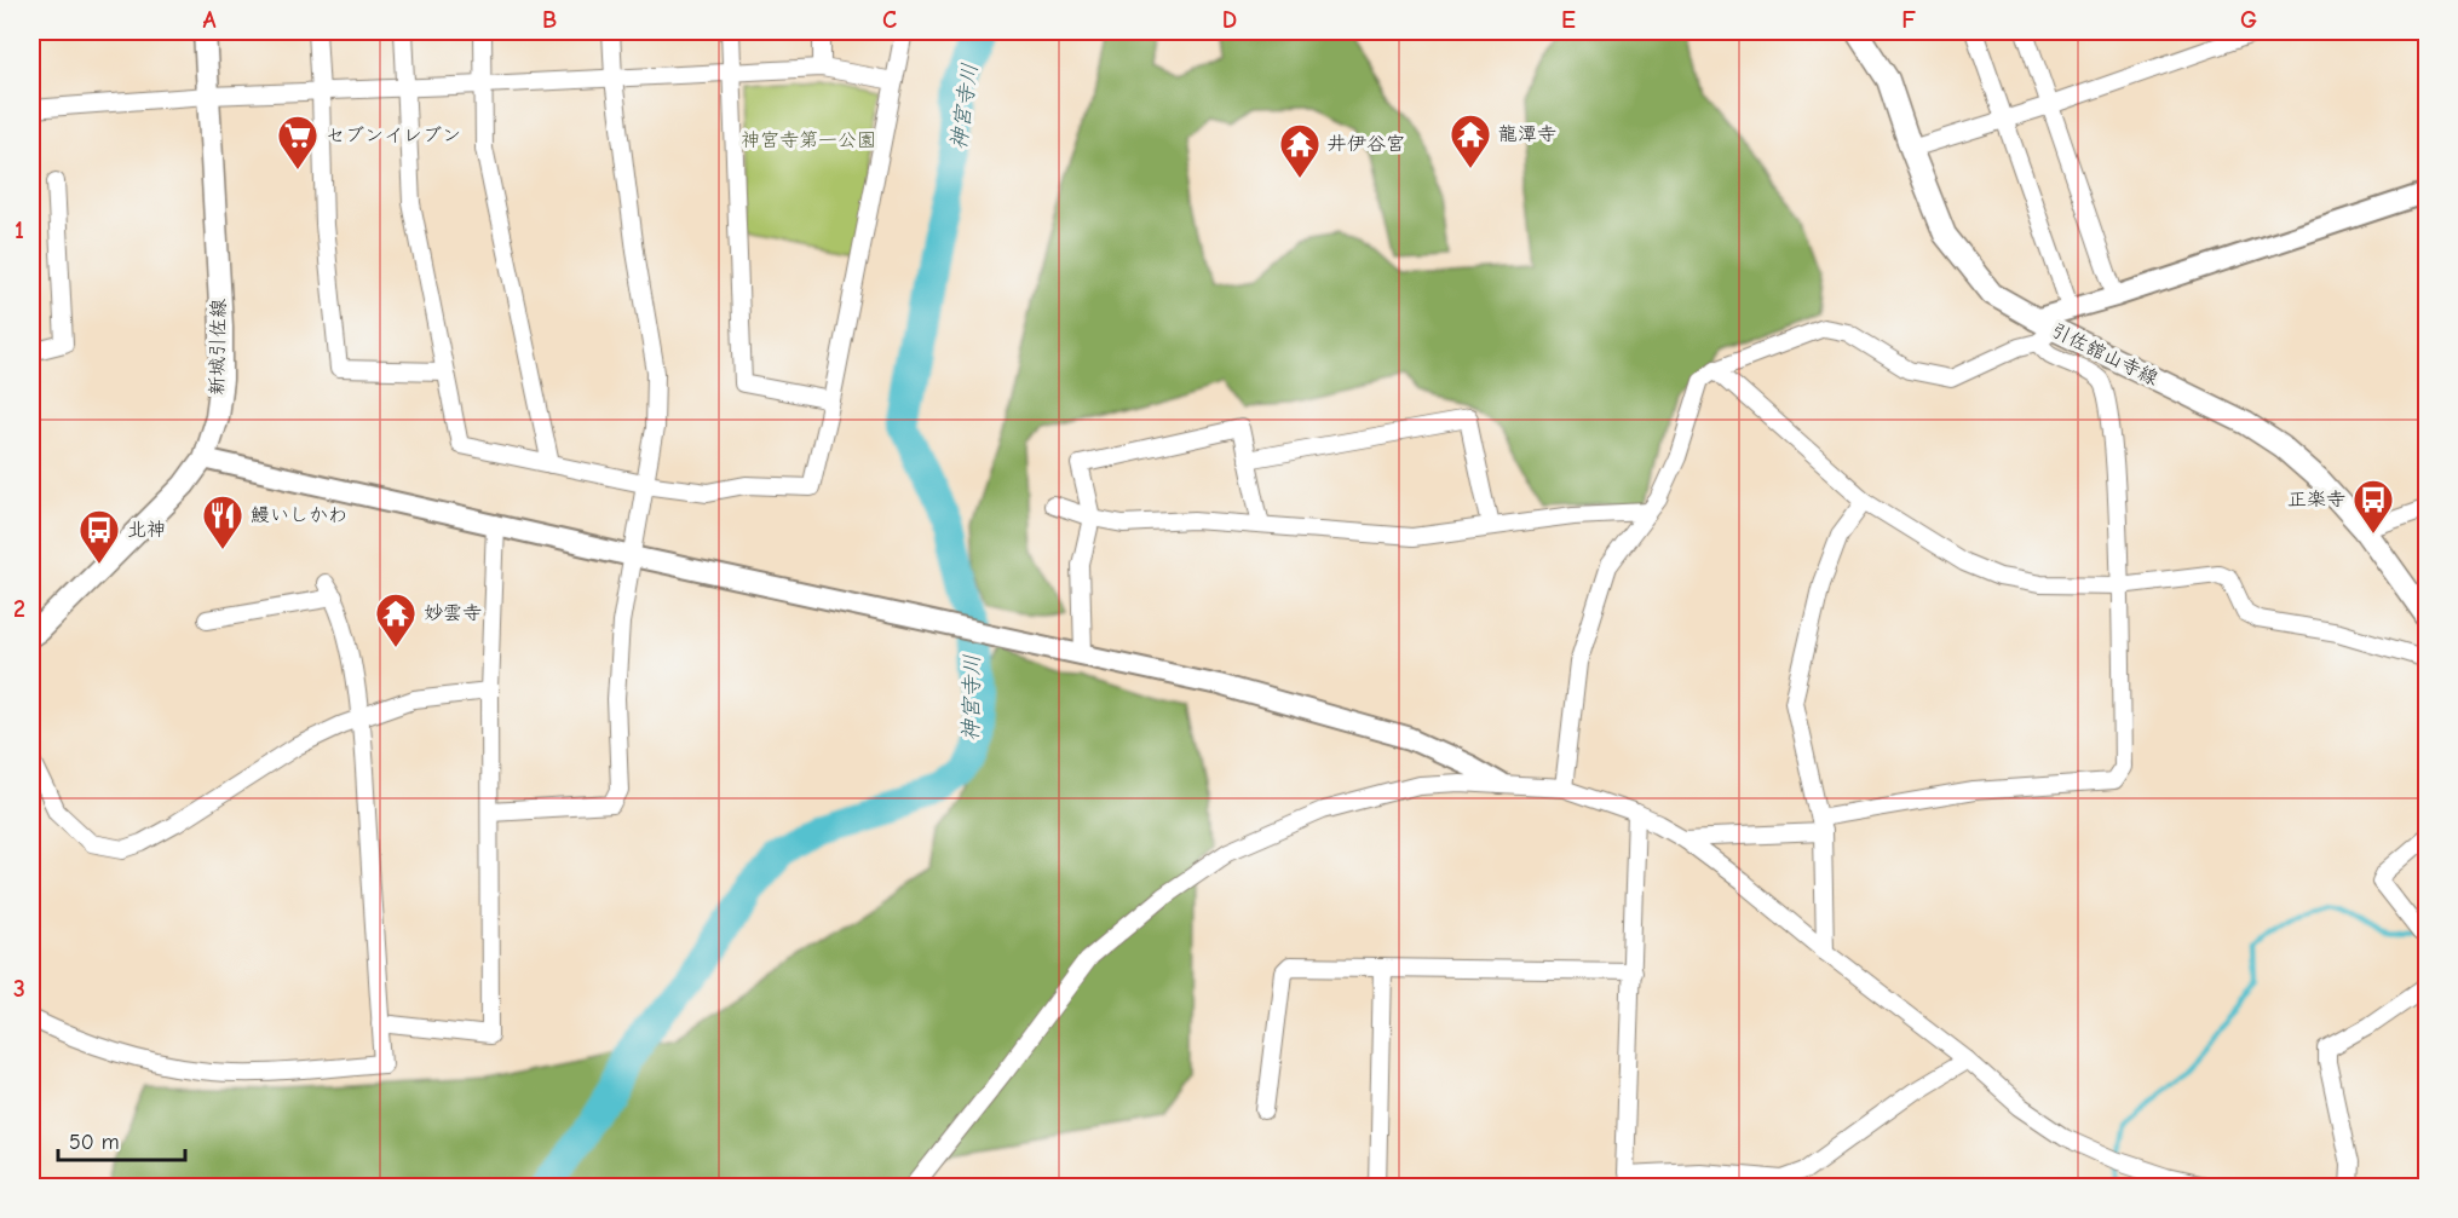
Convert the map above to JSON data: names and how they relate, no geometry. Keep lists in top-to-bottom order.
{
  "streets": {
    "main road": ["新城引佐線", "引佐舘山寺線"]
  },
  "water": ["神宮寺川"],
  "parks": ["神宮寺第一公園"],
  "places": {
    "temple": ["龍潭寺", "井伊谷宮", "妙雲寺"],
    "supermarket": ["セブンイレブン"],
    "bus stop": ["正楽寺", "北神"],
    "restaurant": ["鰻いしかわ"]
  },
  "scale_bar": "50 m",
  "grid": {
    "columns": [
      "A",
      "B",
      "C",
      "D",
      "E",
      "F",
      "G"
    ],
    "rows": ["1", "2", "3"]
  }
}
